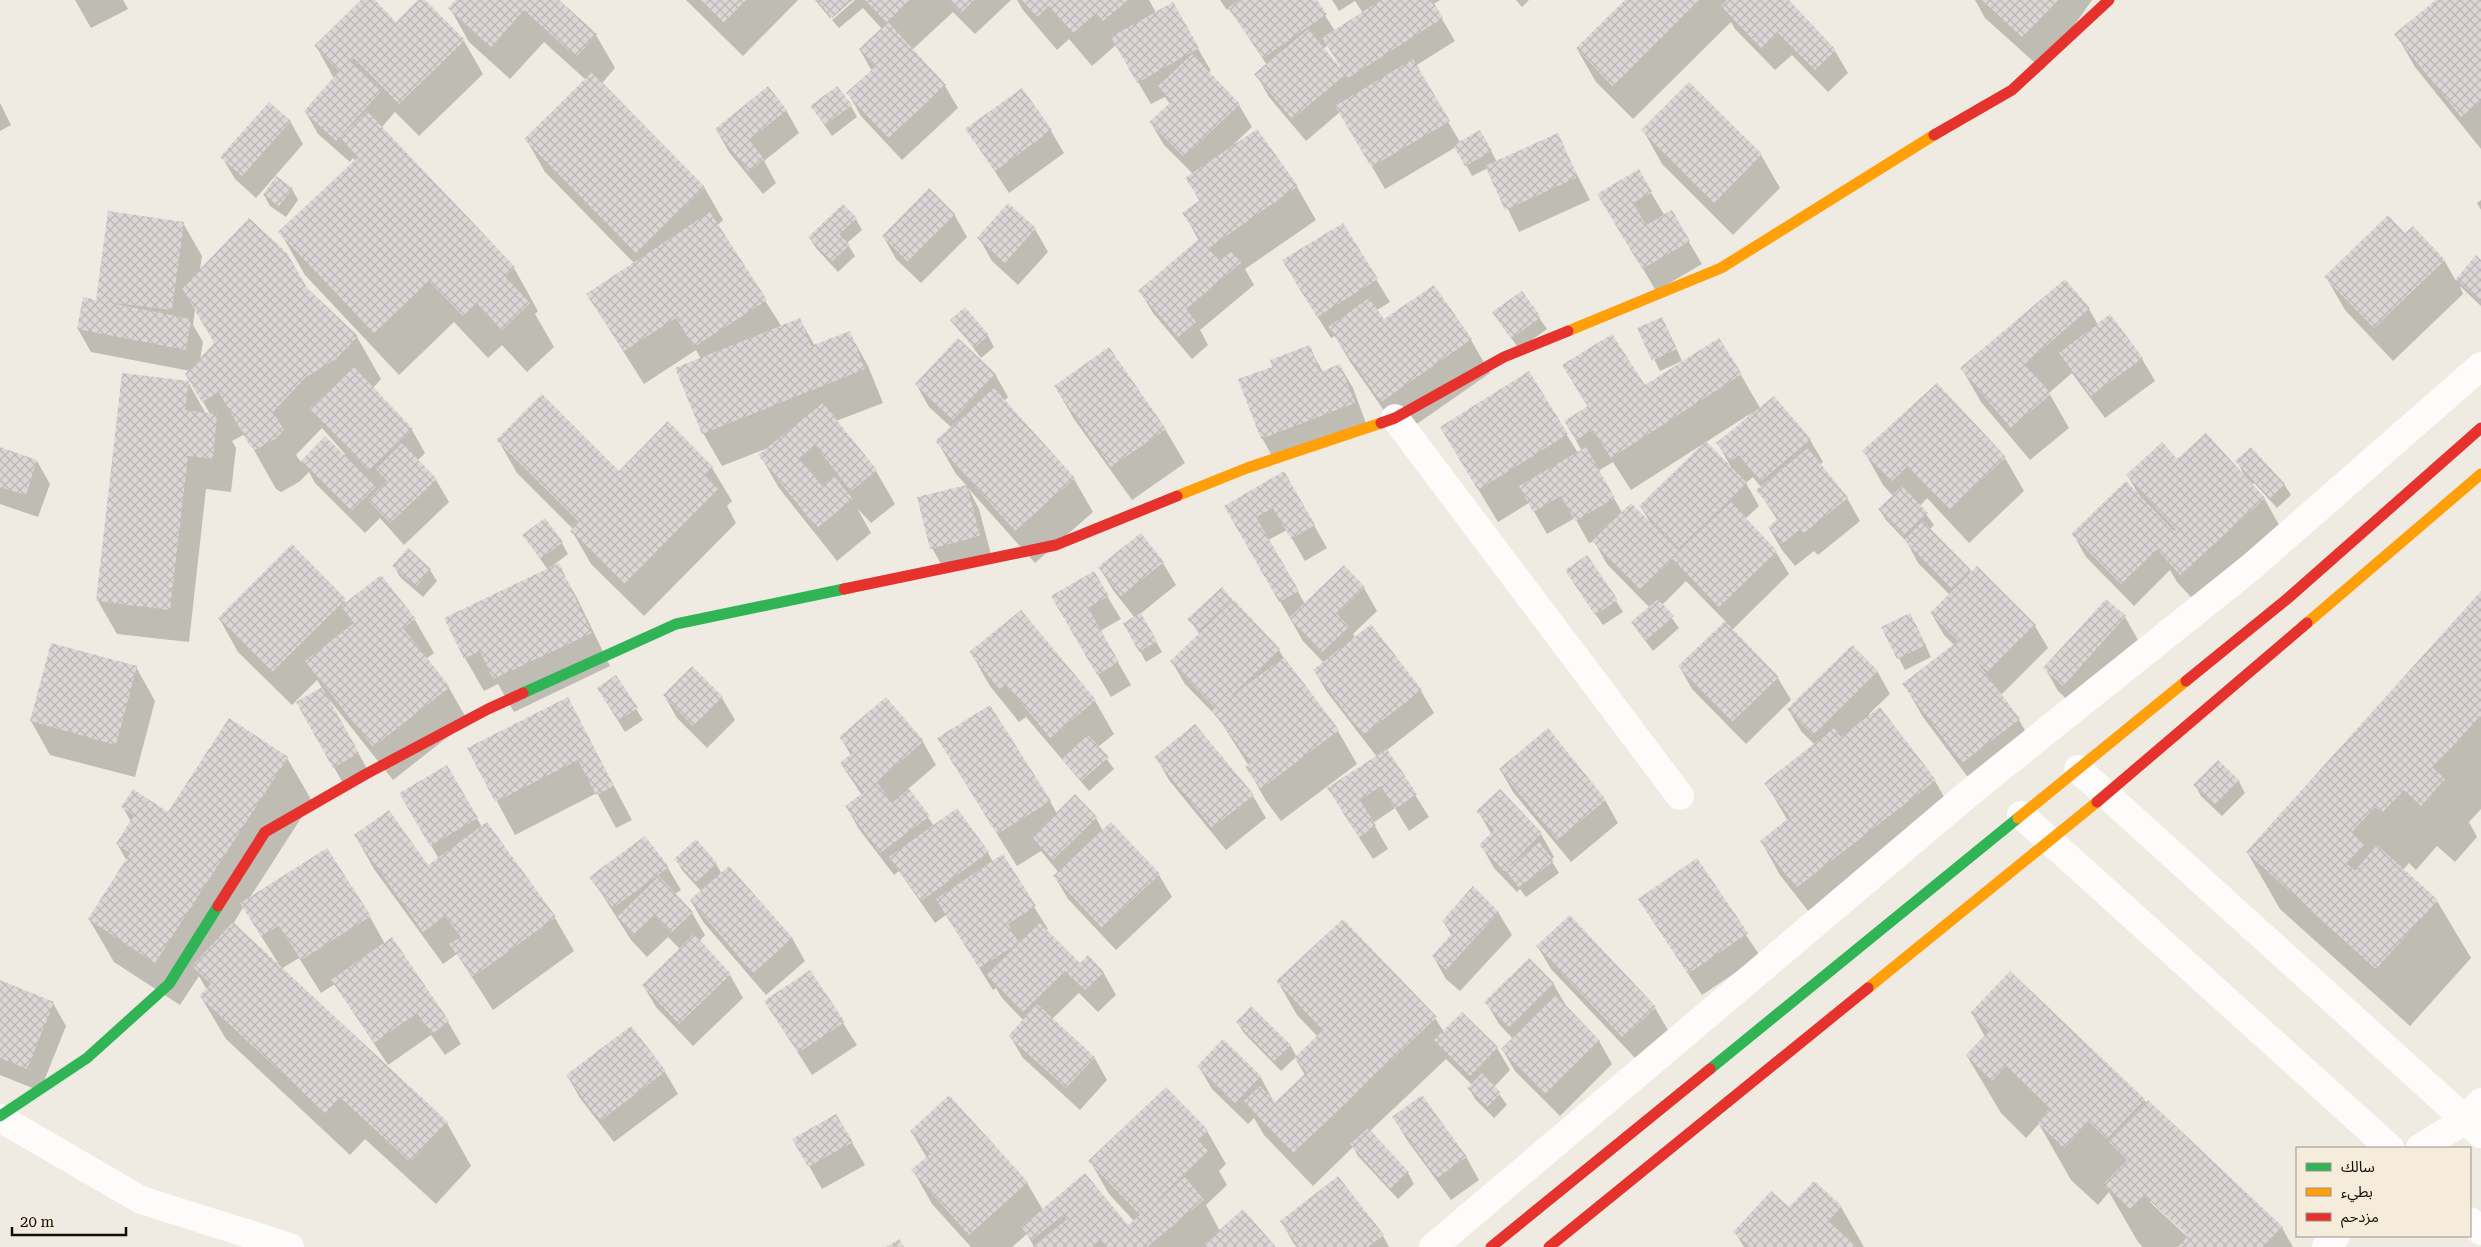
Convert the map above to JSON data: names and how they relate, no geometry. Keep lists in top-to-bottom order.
{
  "legend": ["سالك", "بطيء", "مزدحم"],
  "scale_bar": "20 m"
}
